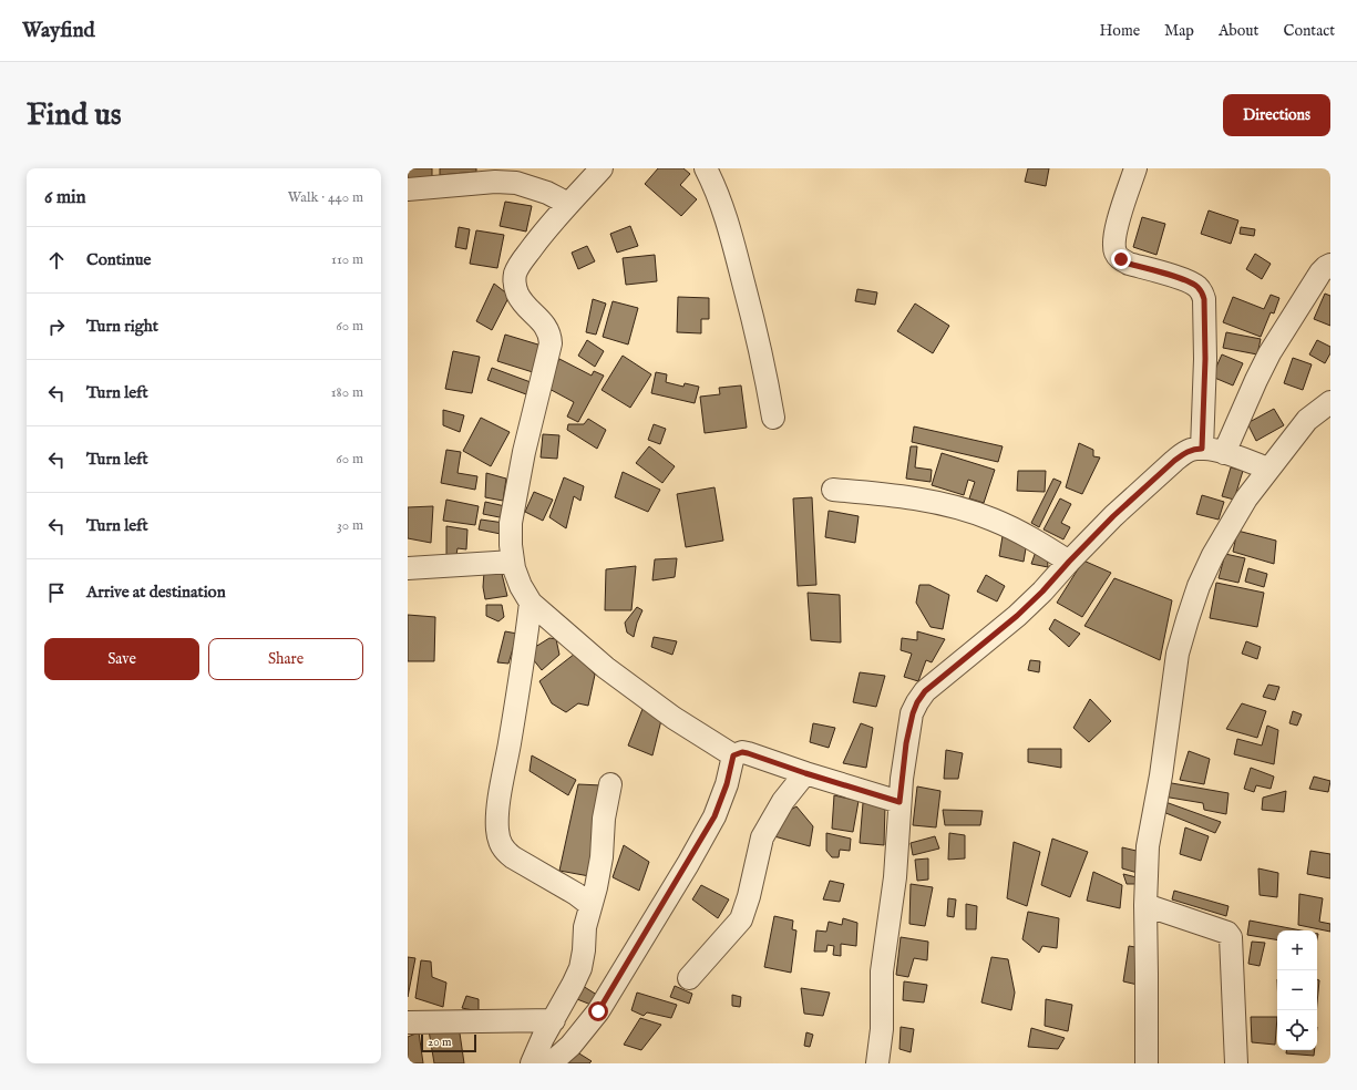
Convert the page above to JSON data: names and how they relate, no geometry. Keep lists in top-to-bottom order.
{
  "scale_bar": "20 m",
  "page": {
    "header": "Wayfind",
    "nav": [
      "Home",
      "Map",
      "About",
      "Contact"
    ],
    "buttons": [
      "Directions",
      ["Save", "Share"]
    ],
    "title": "Find us",
    "heading": ["6 min", "Walk · 440 m"],
    "list": [
      ["Continue", "110 m"],
      ["Turn right", "60 m"],
      ["Turn left", "180 m"],
      ["Turn left", "60 m"],
      ["Turn left", "30 m"],
      "Arrive at destination"
    ],
    "map_buttons": ["+", "−"],
    "scale": "20 m"
  }
}
